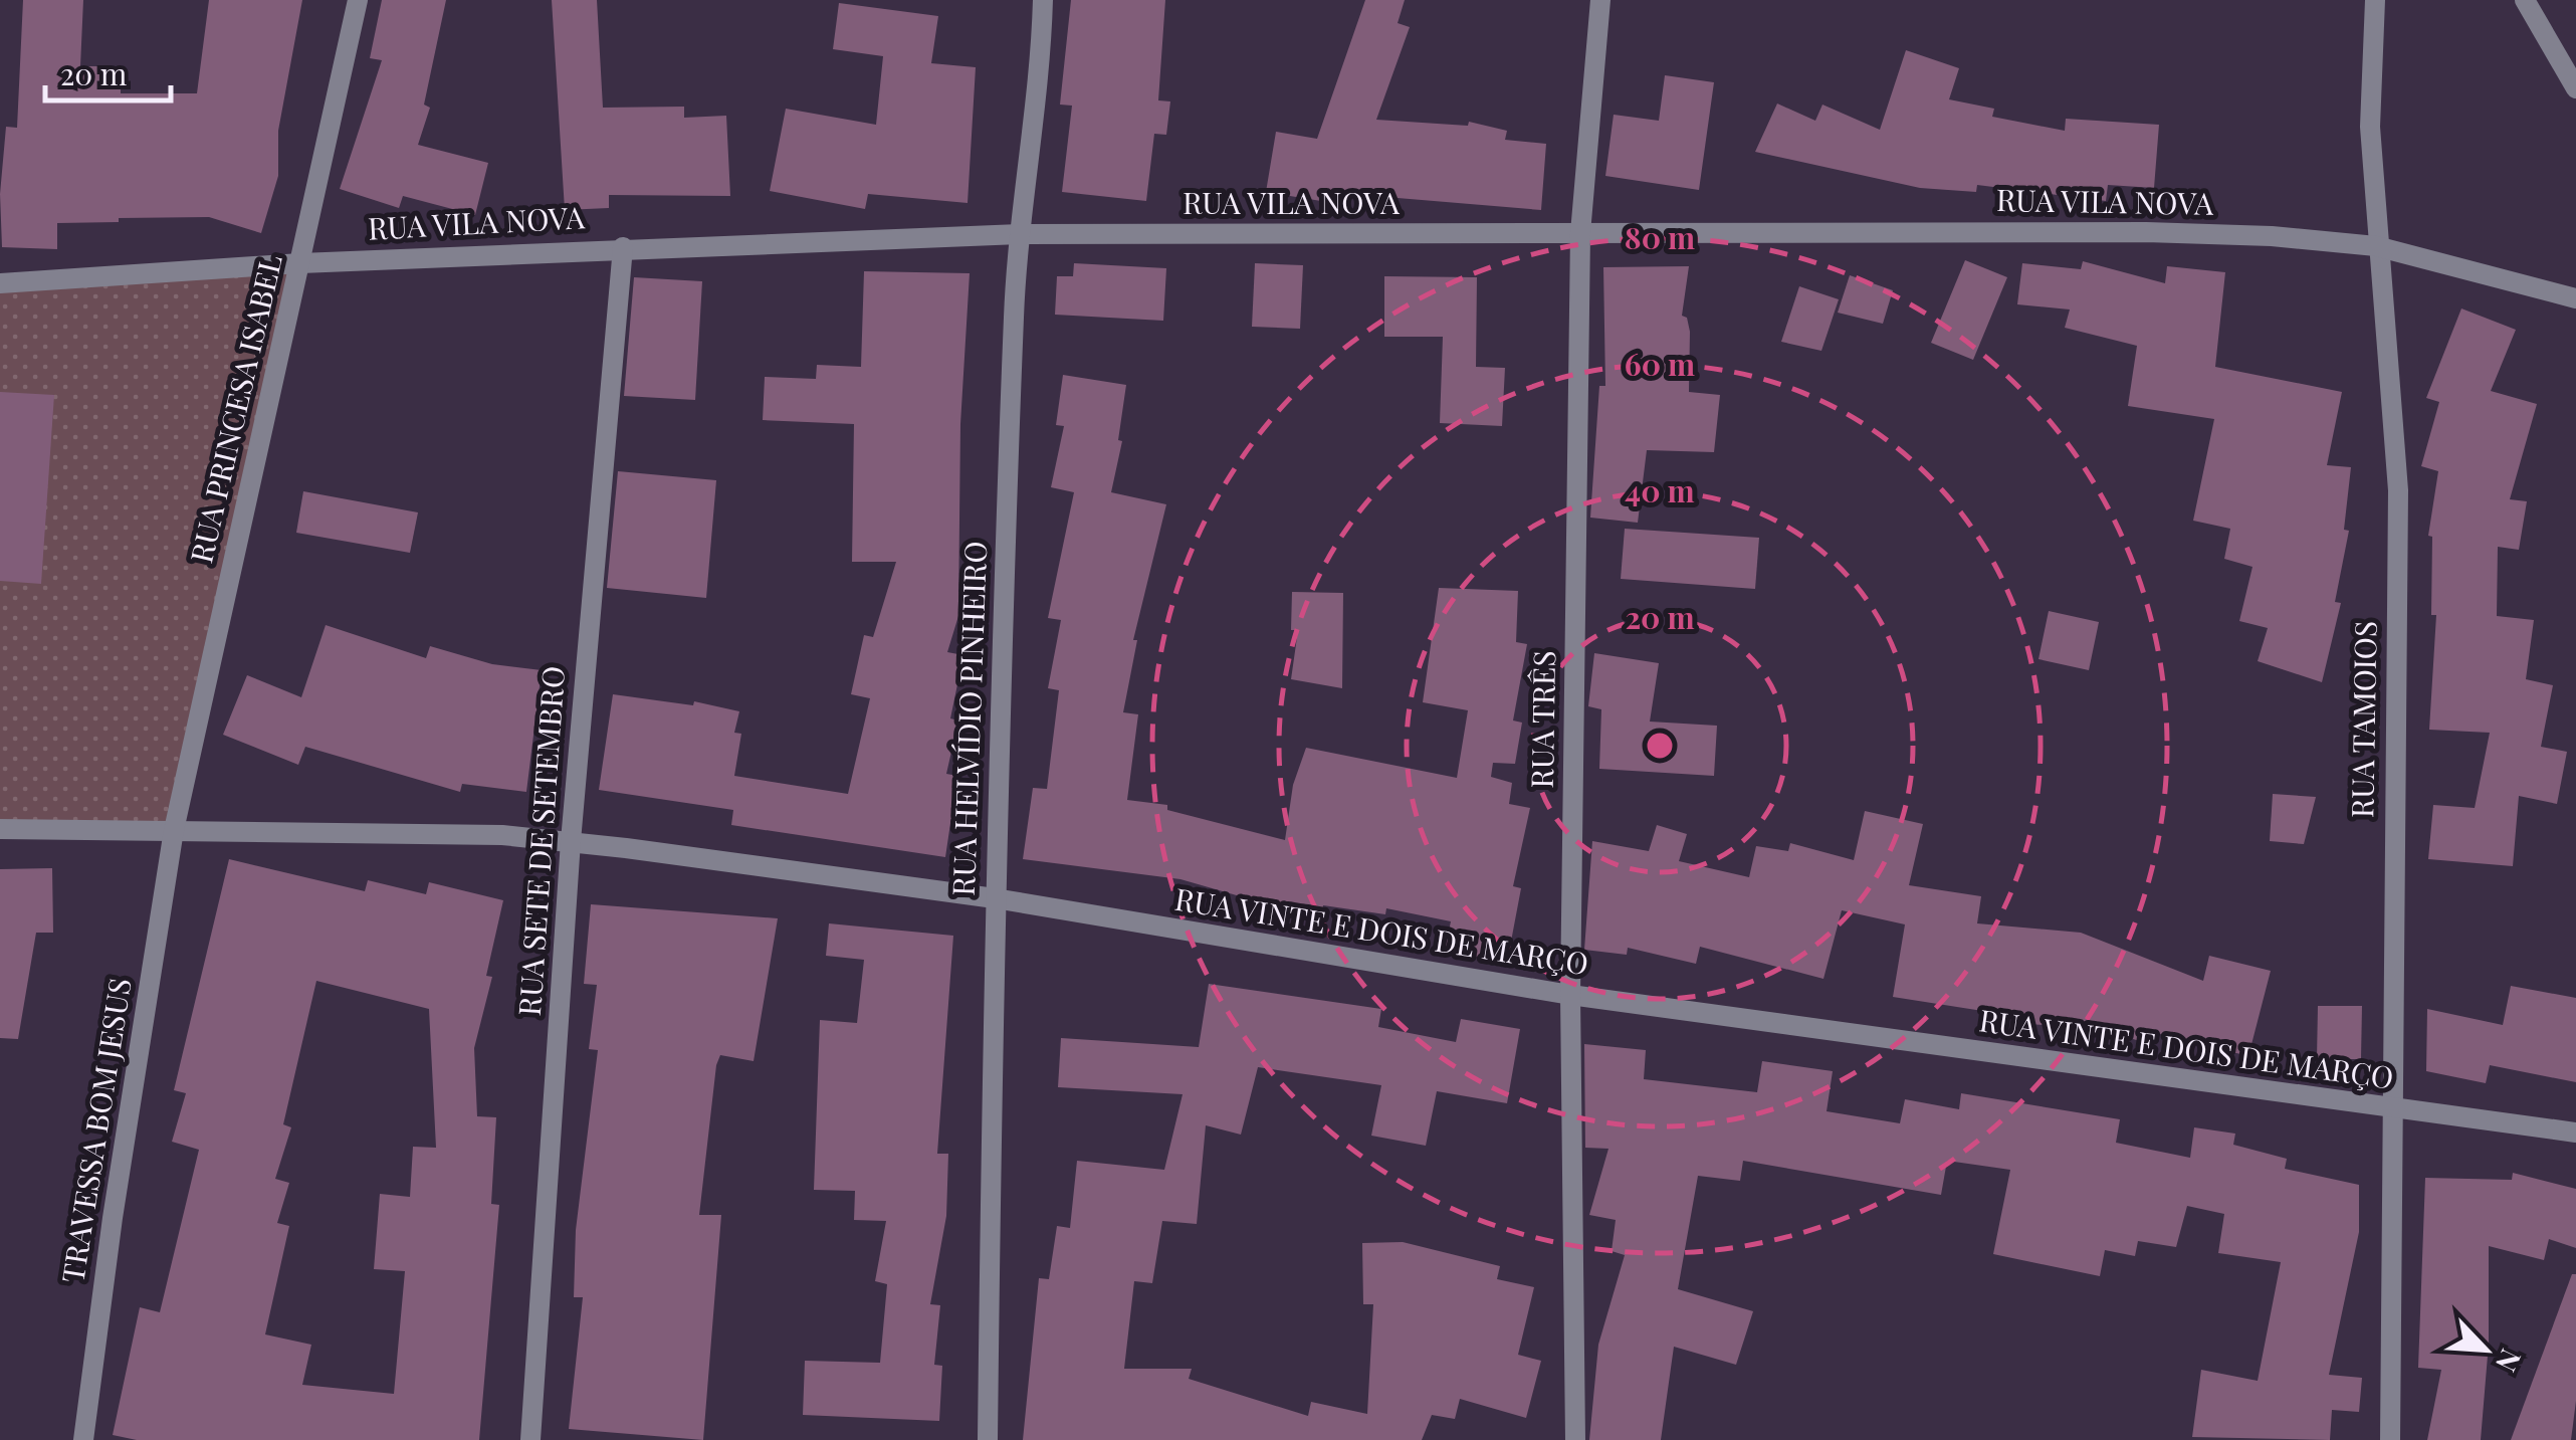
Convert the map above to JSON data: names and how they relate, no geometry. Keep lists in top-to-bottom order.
{
  "streets": {
    "street": [
      "RUA VILA NOVA",
      "RUA PRINCESA ISABEL",
      "RUA HELVÍDIO PINHEIRO",
      "RUA TRÊS",
      "RUA TAMOIOS",
      "RUA SETE DE SETEMBRO",
      "RUA VINTE E DOIS DE MARÇO",
      "TRAVESSA BOM JESUS"
    ]
  },
  "crossings": [
    ["RUA VILA NOVA", "RUA PRINCESA ISABEL"],
    ["RUA VILA NOVA", "RUA HELVÍDIO PINHEIRO"],
    ["RUA VILA NOVA", "RUA TRÊS"],
    ["RUA VILA NOVA", "RUA TAMOIOS"],
    ["RUA VILA NOVA", "RUA SETE DE SETEMBRO"],
    ["RUA PRINCESA ISABEL", "RUA VINTE E DOIS DE MARÇO"],
    ["RUA PRINCESA ISABEL", "TRAVESSA BOM JESUS"],
    ["RUA HELVÍDIO PINHEIRO", "RUA VINTE E DOIS DE MARÇO"],
    ["RUA TRÊS", "RUA VINTE E DOIS DE MARÇO"],
    ["RUA TAMOIOS", "RUA VINTE E DOIS DE MARÇO"],
    ["RUA SETE DE SETEMBRO", "RUA VINTE E DOIS DE MARÇO"],
    ["RUA VINTE E DOIS DE MARÇO", "TRAVESSA BOM JESUS"]
  ],
  "scale_bar": "20 m",
  "north": "bottom right",
  "rings": [
    "80 m",
    "60 m",
    "40 m",
    "20 m"
  ]
}
